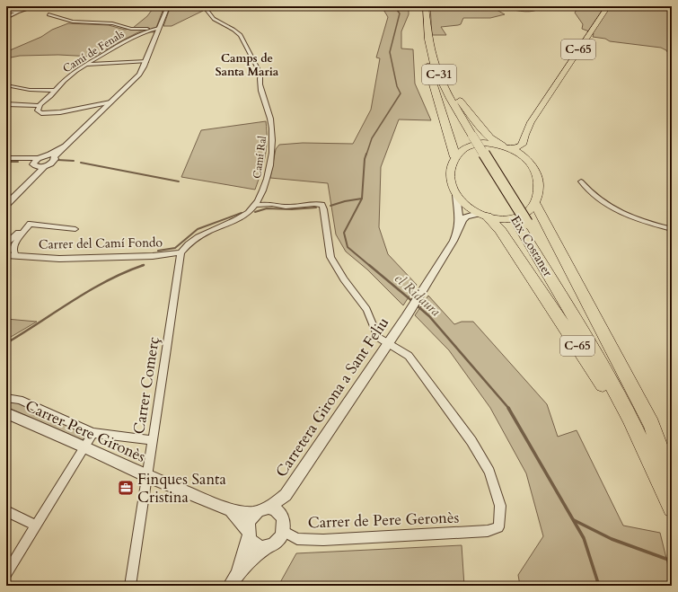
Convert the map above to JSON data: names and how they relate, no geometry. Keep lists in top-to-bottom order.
{
  "streets": {
    "highway": ["C-65", "C-31", "Eix Costaner"],
    "street": [
      "Camí de Fenals",
      "Camí Ral",
      "Carrer del Camí Fondo",
      "Carrer Comerç",
      "Carretera Girona a Sant Feliu",
      "Carrer Pere Gironès",
      "Carrer de Pere Geronès"
    ]
  },
  "crossings": [
    ["C-65", "Eix Costaner"],
    ["Camí Ral", "Carrer del Camí Fondo"],
    ["Carrer del Camí Fondo", "Carrer Comerç"],
    ["Carrer Comerç", "Carrer Pere Gironès"],
    ["Carretera Girona a Sant Feliu", "Carrer Pere Gironès"],
    ["Carretera Girona a Sant Feliu", "Carrer de Pere Geronès"],
    ["Carrer Pere Gironès", "Carrer de Pere Geronès"]
  ],
  "districts": ["Camps de Santa Maria"],
  "water": ["el Ridaura"],
  "places": {
    "office": ["Finques Santa Cristina"]
  }
}
